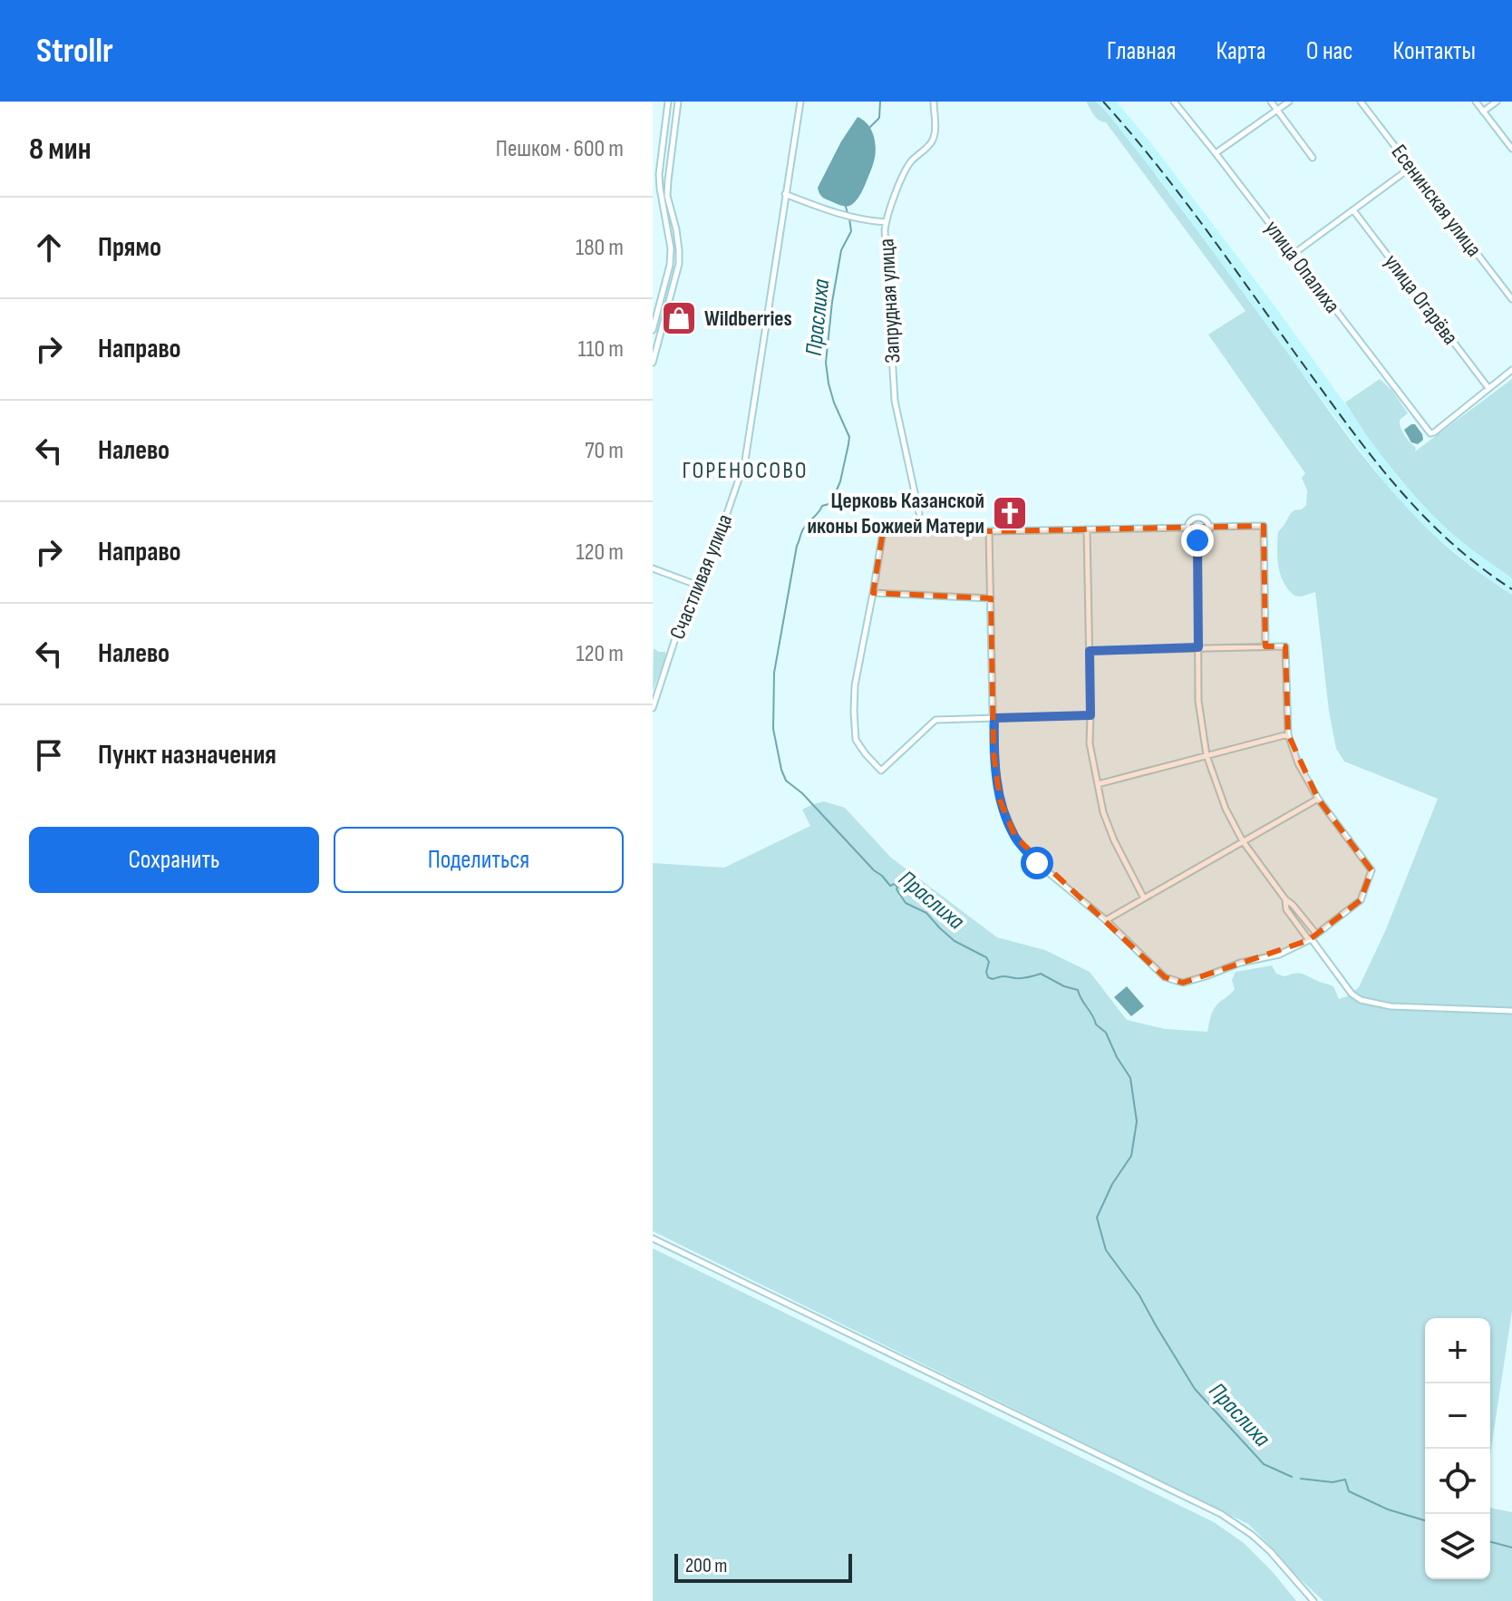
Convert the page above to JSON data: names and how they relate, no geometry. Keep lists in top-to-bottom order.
{
  "streets": {
    "street": [
      "Есенинская улица",
      "улица Опалиха",
      "улица Огарёва",
      "Запрудная улица",
      "Счастливая улица"
    ]
  },
  "crossings": [
    ["улица Опалиха", "улица Огарёва"]
  ],
  "districts": ["ГОРЕНОСОВО"],
  "water": ["Праслиха"],
  "places": {
    "shop": ["Wildberries"],
    "church": ["Церковь Казанской иконы Божией Матери"]
  },
  "scale_bar": "200 m",
  "page": {
    "header": "Strollr",
    "nav": [
      "Главная",
      "Карта",
      "О нас",
      "Контакты"
    ],
    "heading": ["8 мин", "Пешком · 600 m"],
    "list": [
      ["Прямо", "180 m"],
      ["Направо", "110 m"],
      ["Налево", "70 m"],
      ["Направо", "120 m"],
      ["Налево", "120 m"],
      "Пункт назначения"
    ],
    "buttons": ["Сохранить", "Поделиться"],
    "map_buttons": ["+", "−"],
    "scale": "200 m"
  }
}
